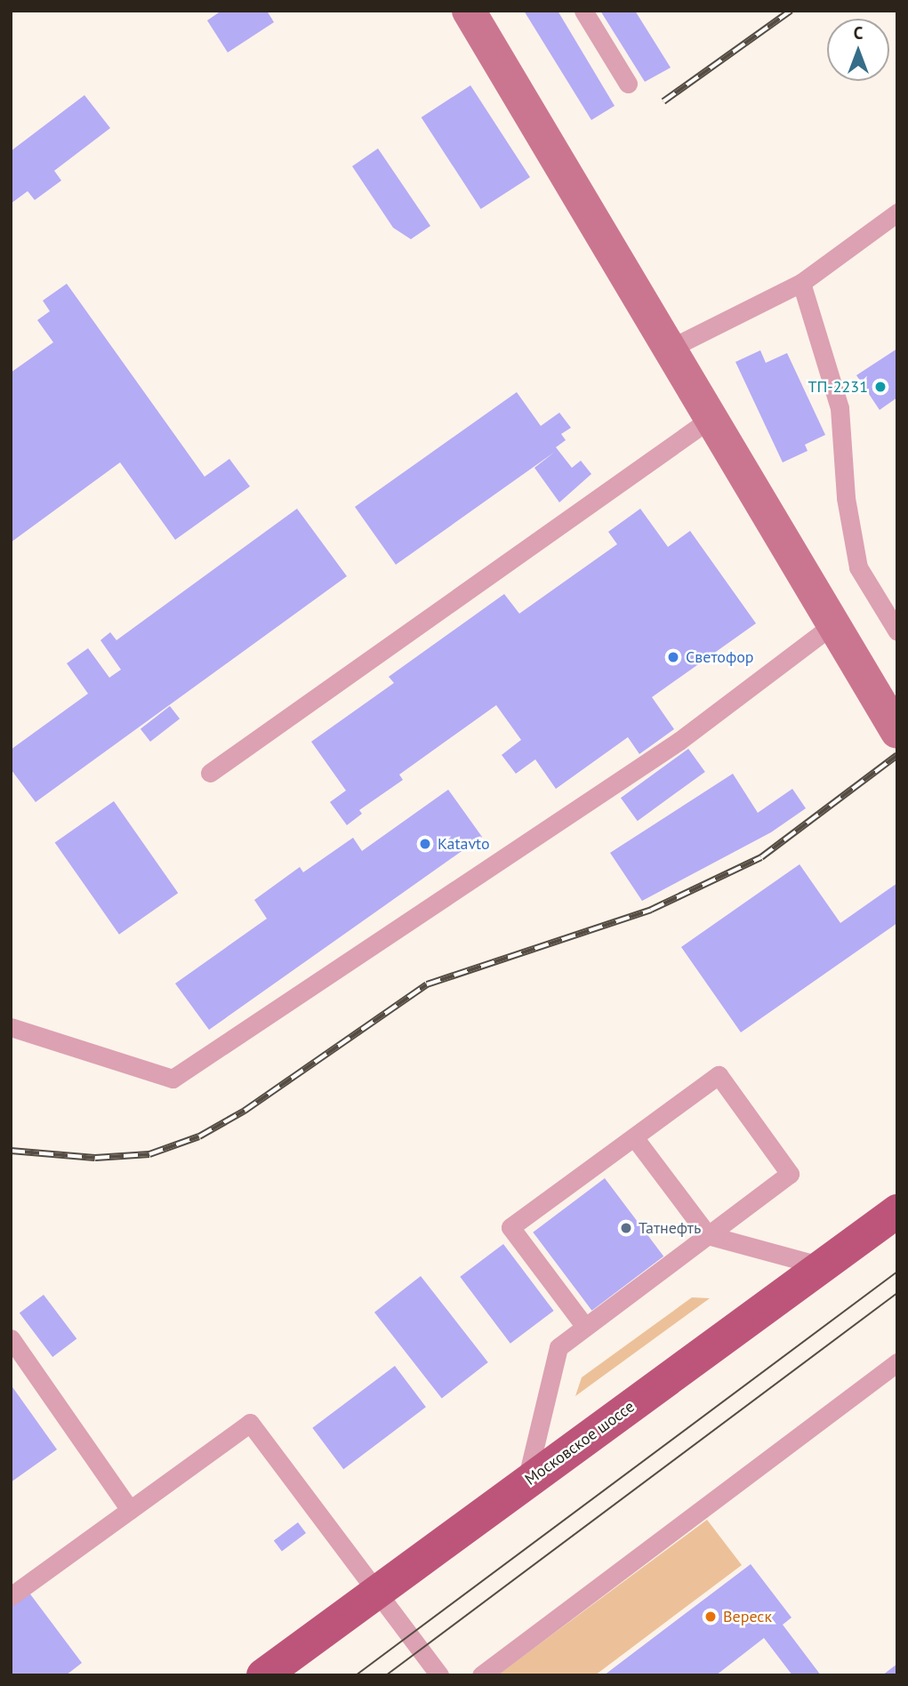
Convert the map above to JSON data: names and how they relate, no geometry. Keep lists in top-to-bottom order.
{
  "streets": {
    "main road": ["Московское шоссе"]
  },
  "places": [
    "ТП-2231",
    "Светофор",
    "Katavto",
    "Татнефть",
    "Вереск"
  ],
  "north": "top"
}
